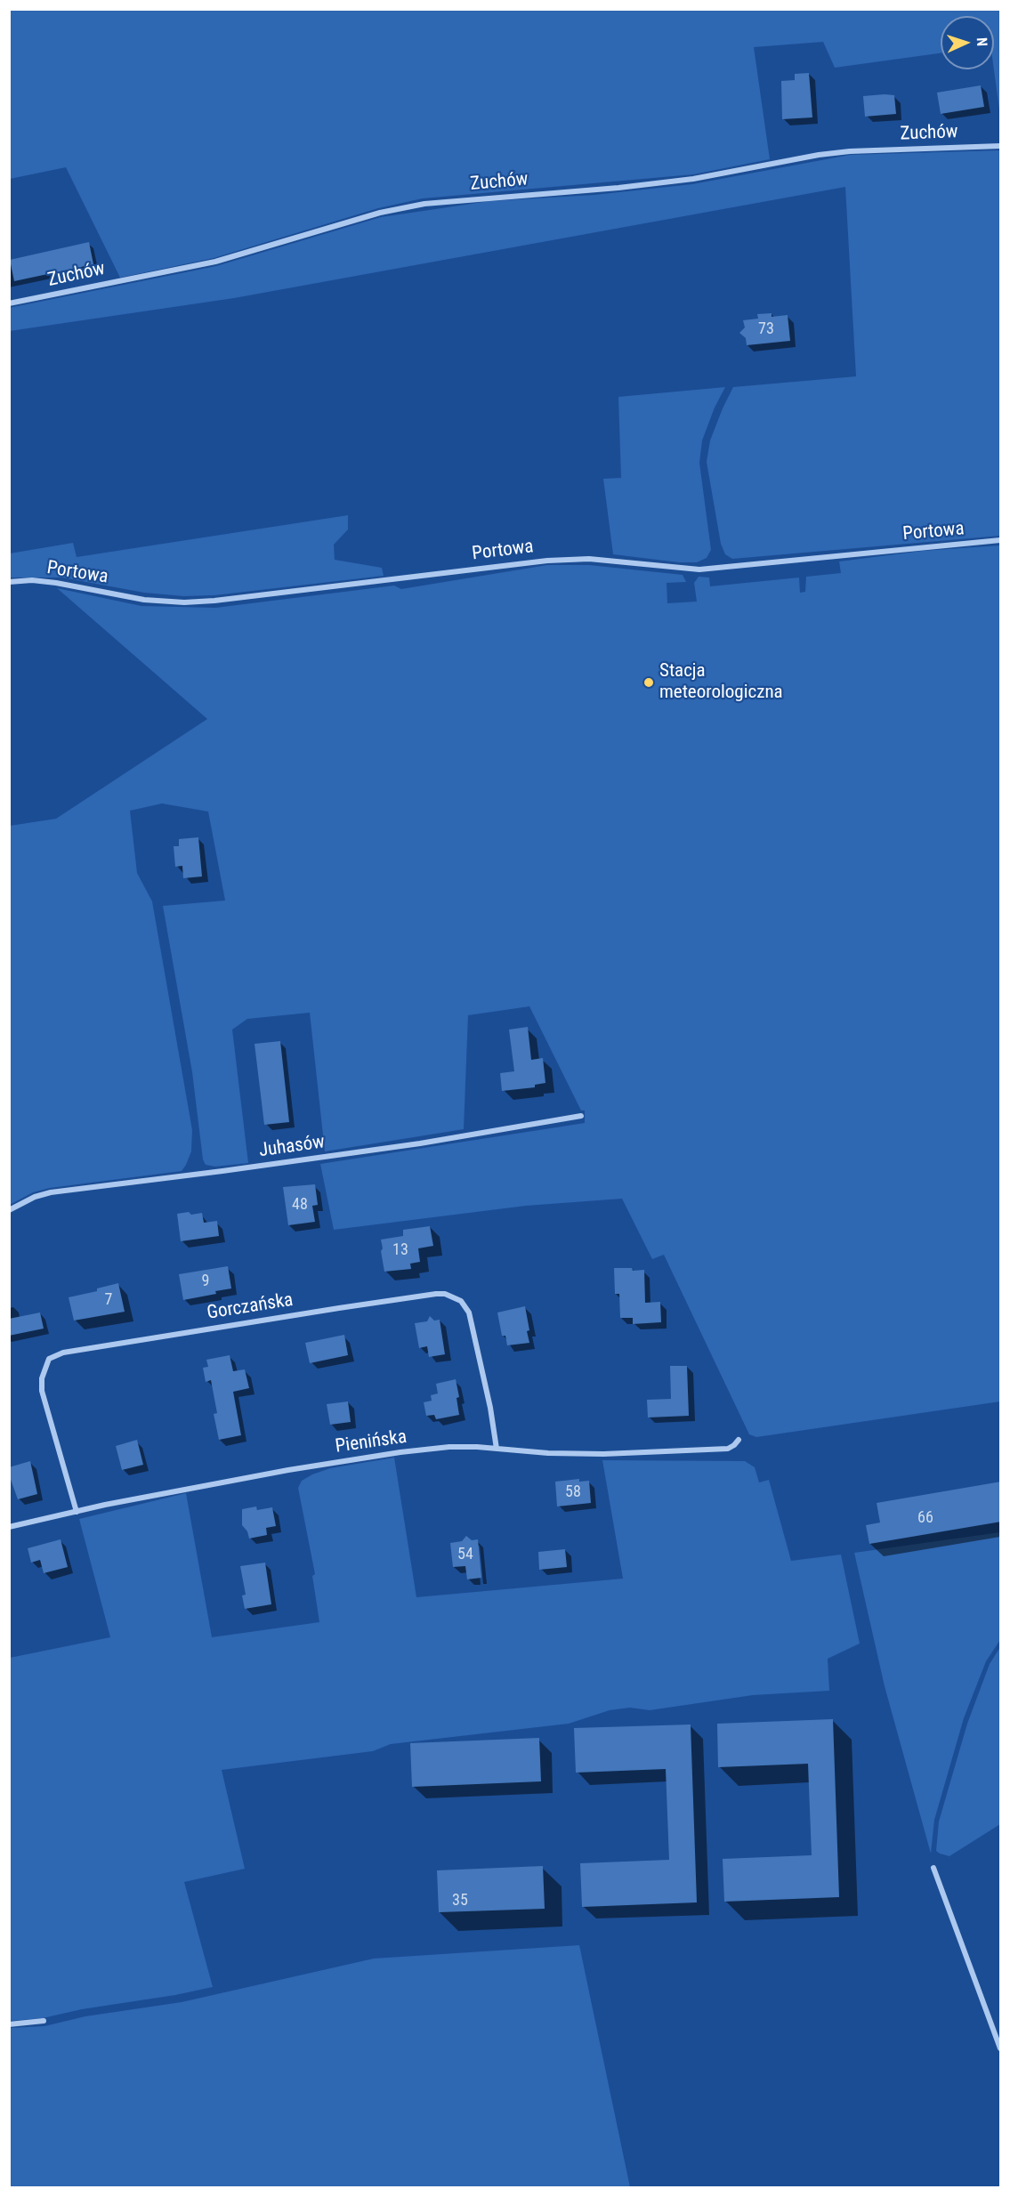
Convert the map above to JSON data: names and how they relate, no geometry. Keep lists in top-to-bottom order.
{
  "streets": {
    "street": [
      "Zuchów",
      "Portowa",
      "Juhasów",
      "Gorczańska",
      "Pienińska"
    ]
  },
  "crossings": [
    ["Gorczańska", "Pienińska"]
  ],
  "places": ["Stacja meteorologiczna"],
  "house_numbers": [
    "73",
    "48",
    "13",
    "9",
    "7",
    "58",
    "66",
    "54",
    "35"
  ],
  "north": "right"
}
